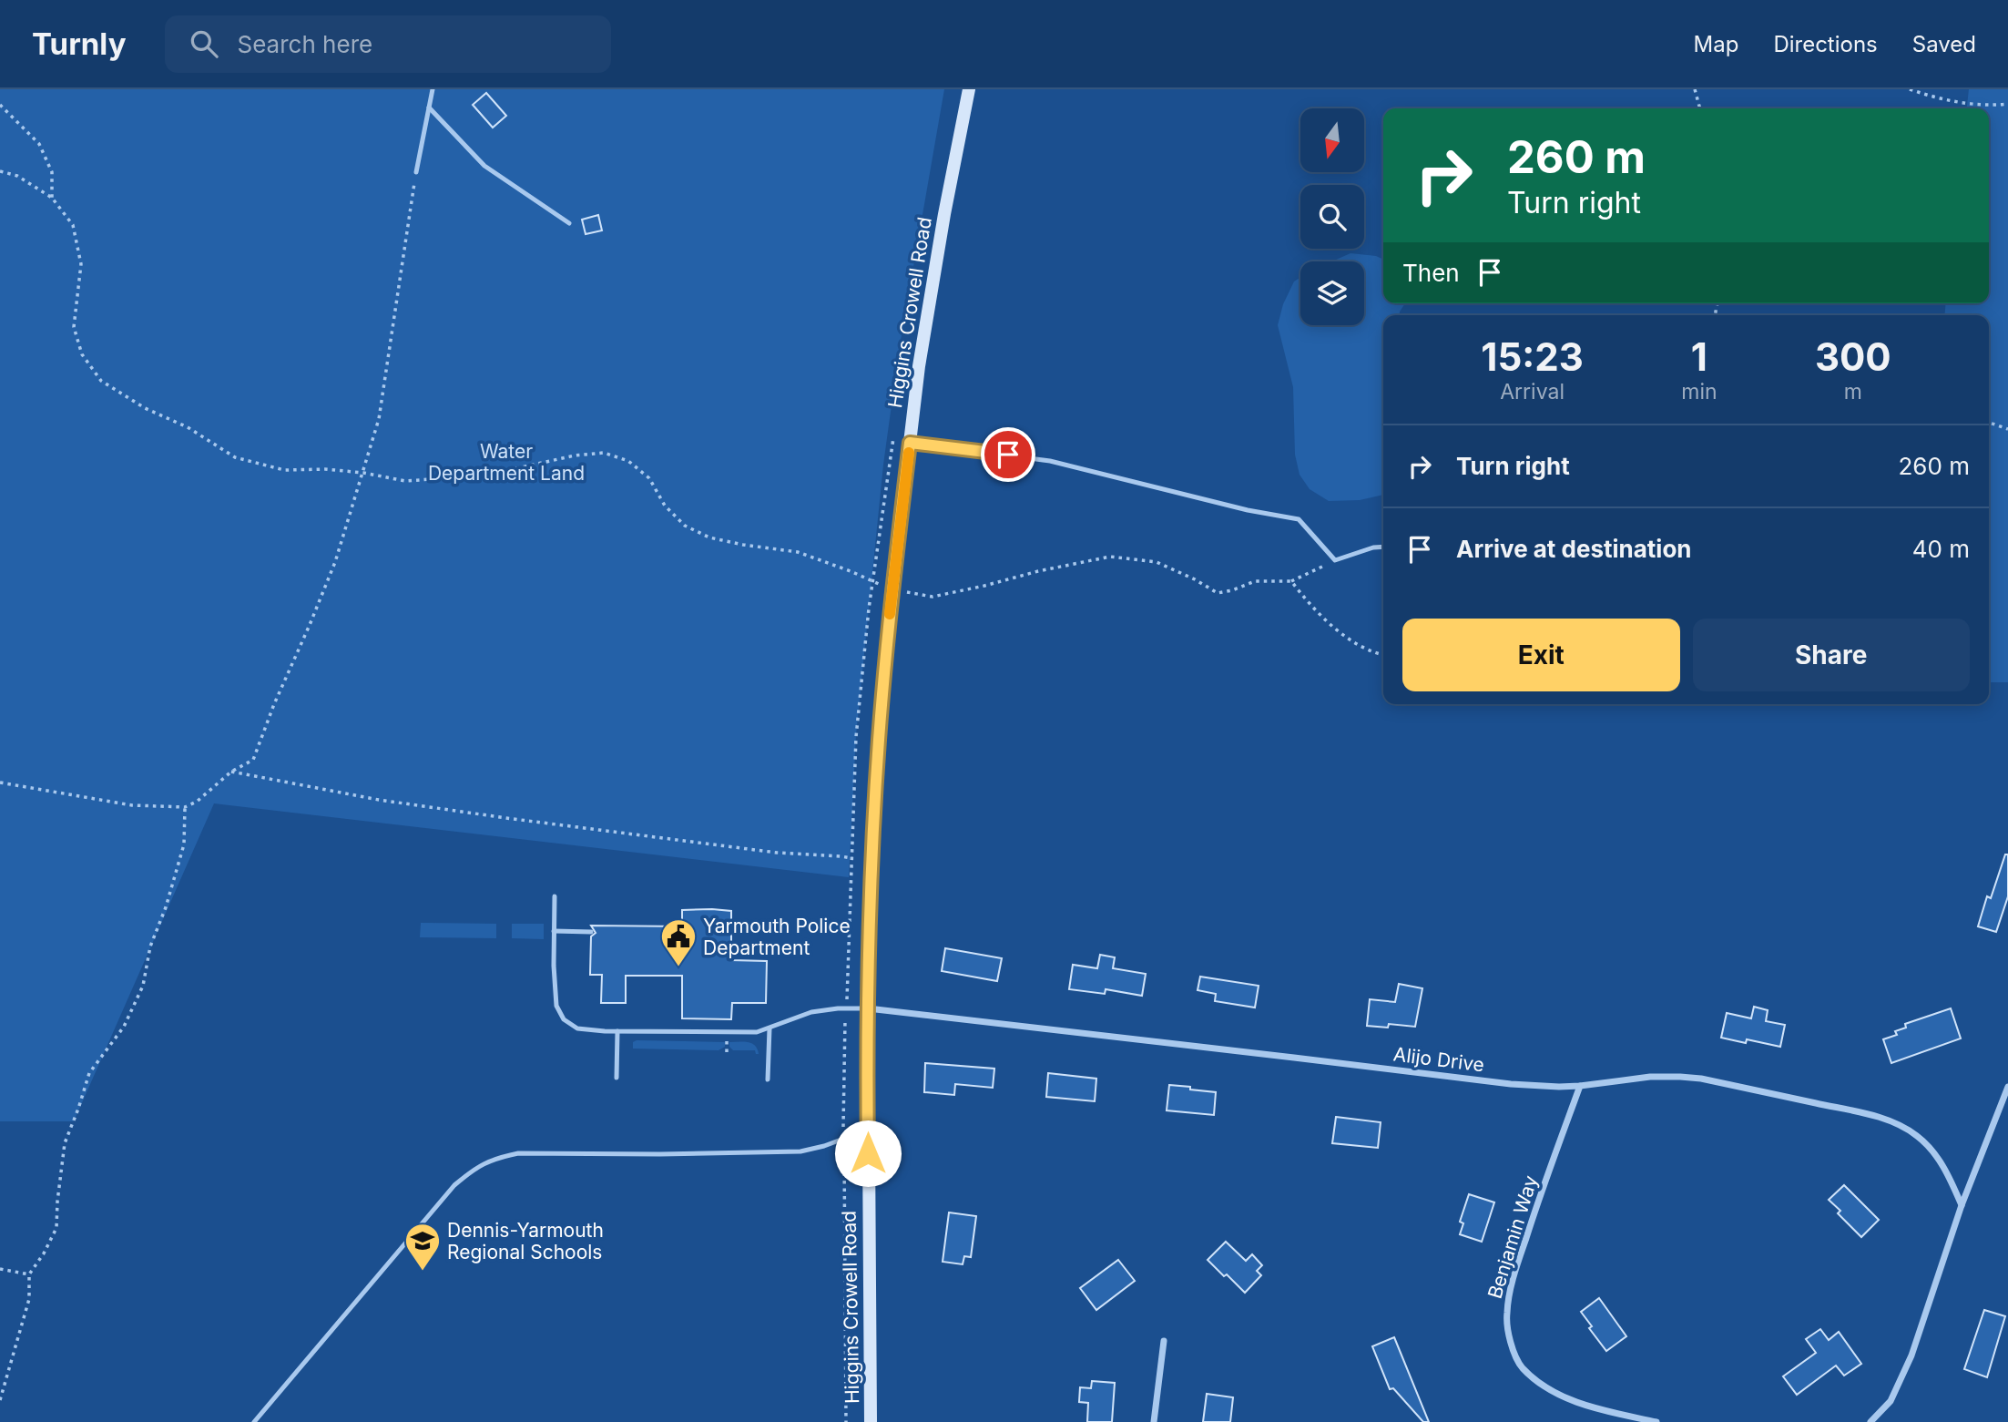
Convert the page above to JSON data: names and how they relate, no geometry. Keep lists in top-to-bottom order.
{
  "streets": {
    "main road": ["Higgins Crowell Road"],
    "street": ["Alijo Drive", "Benjamin Way"]
  },
  "crossings": [
    ["Higgins Crowell Road", "Alijo Drive"],
    ["Alijo Drive", "Benjamin Way"]
  ],
  "parks": ["Water Department Land"],
  "places": {
    "public building": ["Yarmouth Police Department"],
    "school or university": ["Dennis-Yarmouth Regional Schools"]
  },
  "north": "bottom",
  "page": {
    "header": "Turnly",
    "search": "Search here",
    "nav": ["Map", "Directions", "Saved"],
    "turn": ["260 m", "Turn right"],
    "then": "Then",
    "eta": [
      "15:23",
      "Arrival",
      "1",
      "min",
      "300",
      "m"
    ],
    "list": [
      {
        "name": "Turn right",
        "value": "260 m"
      },
      {
        "name": "Arrive at destination",
        "value": "40 m"
      }
    ],
    "buttons": ["Exit", "Share"]
  }
}
